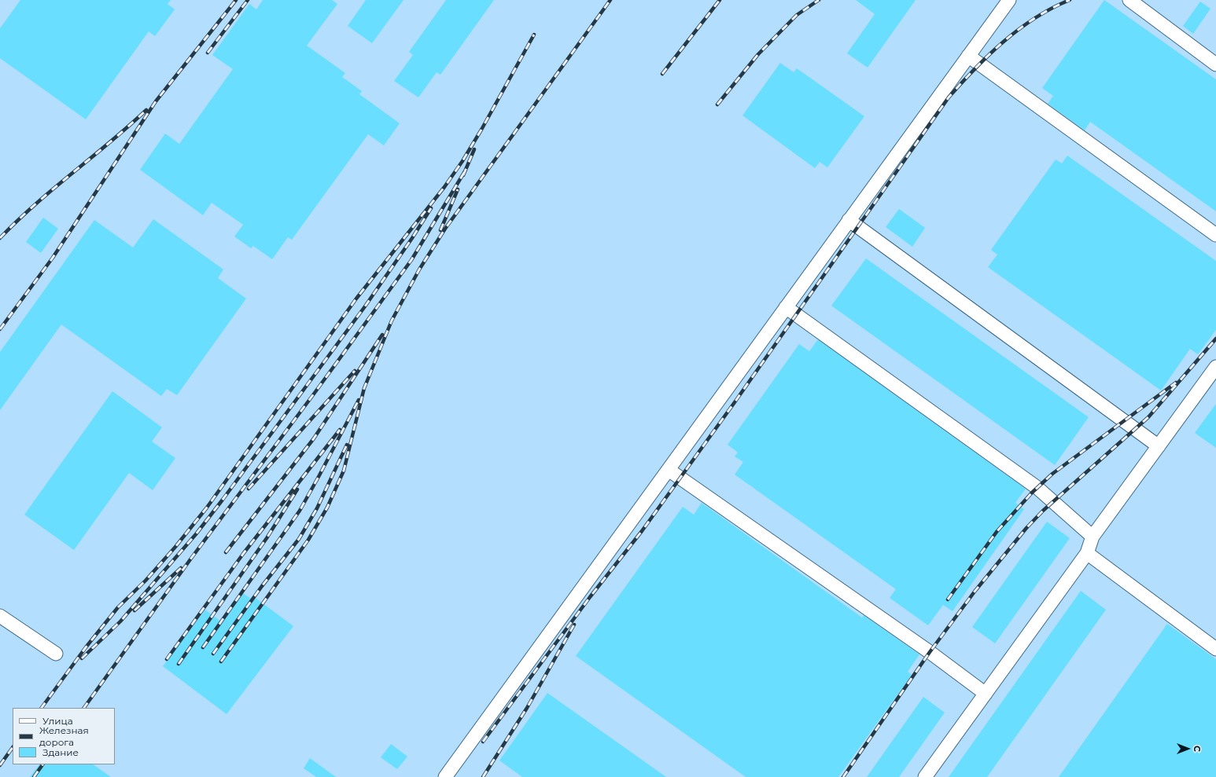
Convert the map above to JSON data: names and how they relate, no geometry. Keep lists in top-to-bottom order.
{
  "legend": ["Улица", "Железная дорога", "Здание"],
  "north": "right"
}
